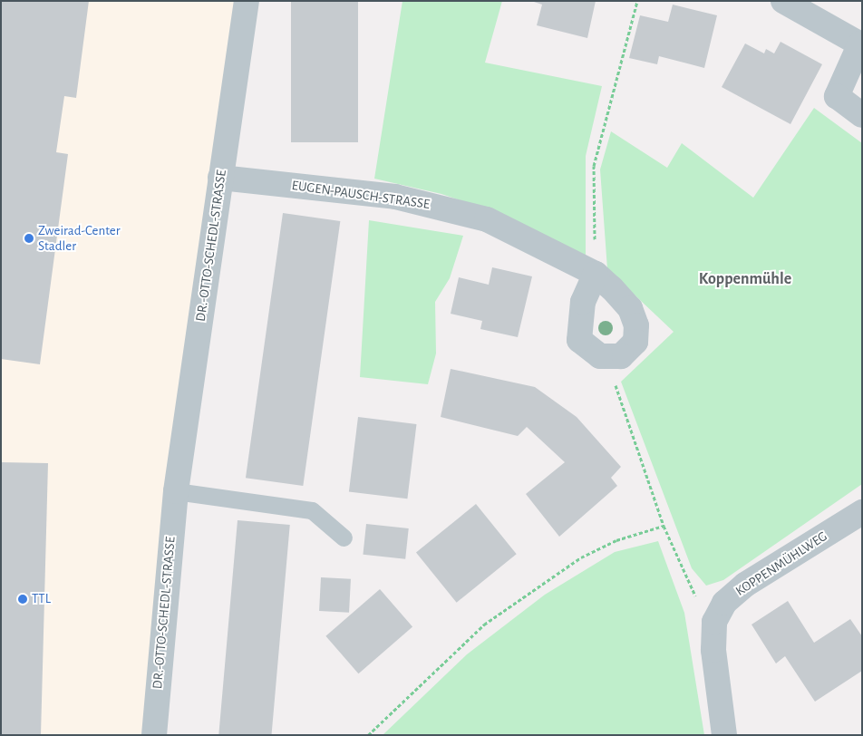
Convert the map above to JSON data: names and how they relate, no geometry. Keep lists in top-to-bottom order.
{
  "streets": {
    "street": ["EUGEN-PAUSCH-STRASSE", "DR.-OTTO-SCHEDL-STRASSE", "KOPPENMÜHLWEG"]
  },
  "crossings": [
    ["EUGEN-PAUSCH-STRASSE", "DR.-OTTO-SCHEDL-STRASSE"]
  ],
  "districts": ["Koppenmühle"],
  "places": ["Zweirad-Center Stadler", "TTL"]
}
